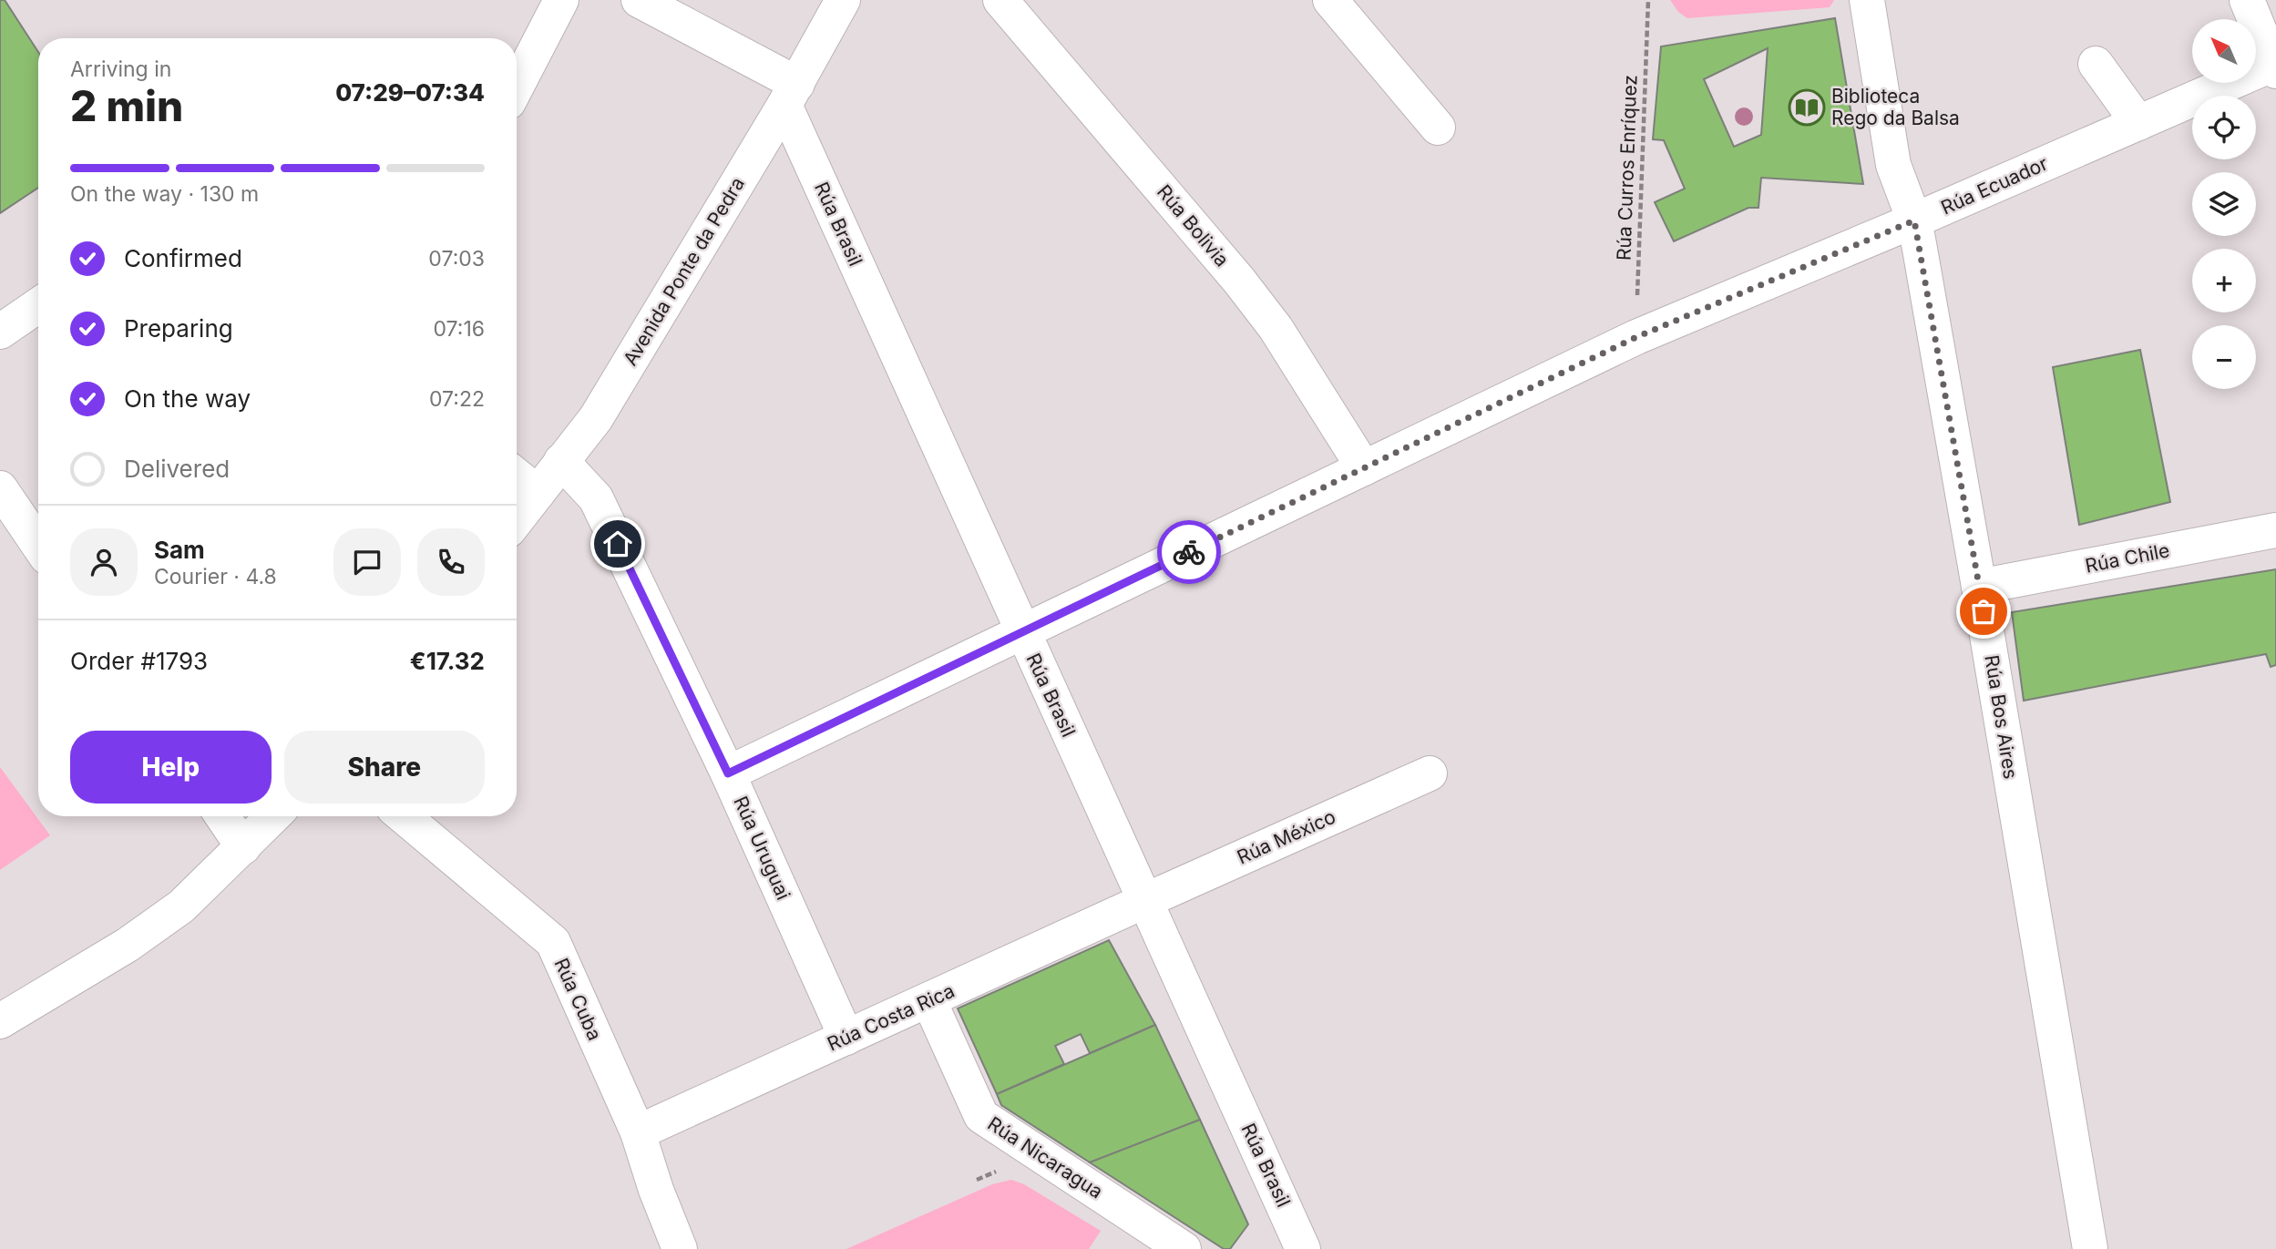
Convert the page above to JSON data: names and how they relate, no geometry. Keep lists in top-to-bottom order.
{
  "streets": {
    "street": [
      "Rúa Ecuador",
      "Rúa Brasil",
      "Rúa Bolivia",
      "Avenida Ponte da Pedra",
      "Rúa Chile",
      "Rúa Bos Aires",
      "Rúa México",
      "Rúa Uruguai",
      "Rúa Cuba",
      "Rúa Costa Rica",
      "Rúa Nicaragua"
    ],
    "path": ["Rúa Curros Enríquez"]
  },
  "crossings": [
    ["Rúa Curros Enríquez", "Rúa Ecuador"],
    ["Rúa Ecuador", "Rúa Brasil"],
    ["Rúa Ecuador", "Rúa Bolivia"],
    ["Rúa Ecuador", "Rúa Bos Aires"],
    ["Rúa Ecuador", "Rúa Uruguai"],
    ["Rúa Brasil", "Avenida Ponte da Pedra"],
    ["Rúa Brasil", "Rúa México"],
    ["Rúa Brasil", "Rúa Costa Rica"],
    ["Avenida Ponte da Pedra", "Rúa Uruguai"],
    ["Rúa Chile", "Rúa Bos Aires"],
    ["Rúa México", "Rúa Costa Rica"],
    ["Rúa Uruguai", "Rúa Costa Rica"],
    ["Rúa Cuba", "Rúa Costa Rica"],
    ["Rúa Costa Rica", "Rúa Nicaragua"]
  ],
  "places": {
    "library": ["Biblioteca Rego da Balsa"]
  },
  "north": "top left",
  "page": {
    "map_buttons": ["+", "−"],
    "heading": ["2 min", "Arriving in", "07:29–07:34"],
    "panel": [
      "Sam",
      "Courier · 4.8",
      "Order #1793",
      "€17.32"
    ],
    "bar": "On the way · 130 m",
    "list": [
      ["Confirmed", "07:03"],
      ["Preparing", "07:16"],
      ["On the way", "07:22"],
      "Delivered"
    ],
    "buttons": ["Help", "Share"]
  }
}
